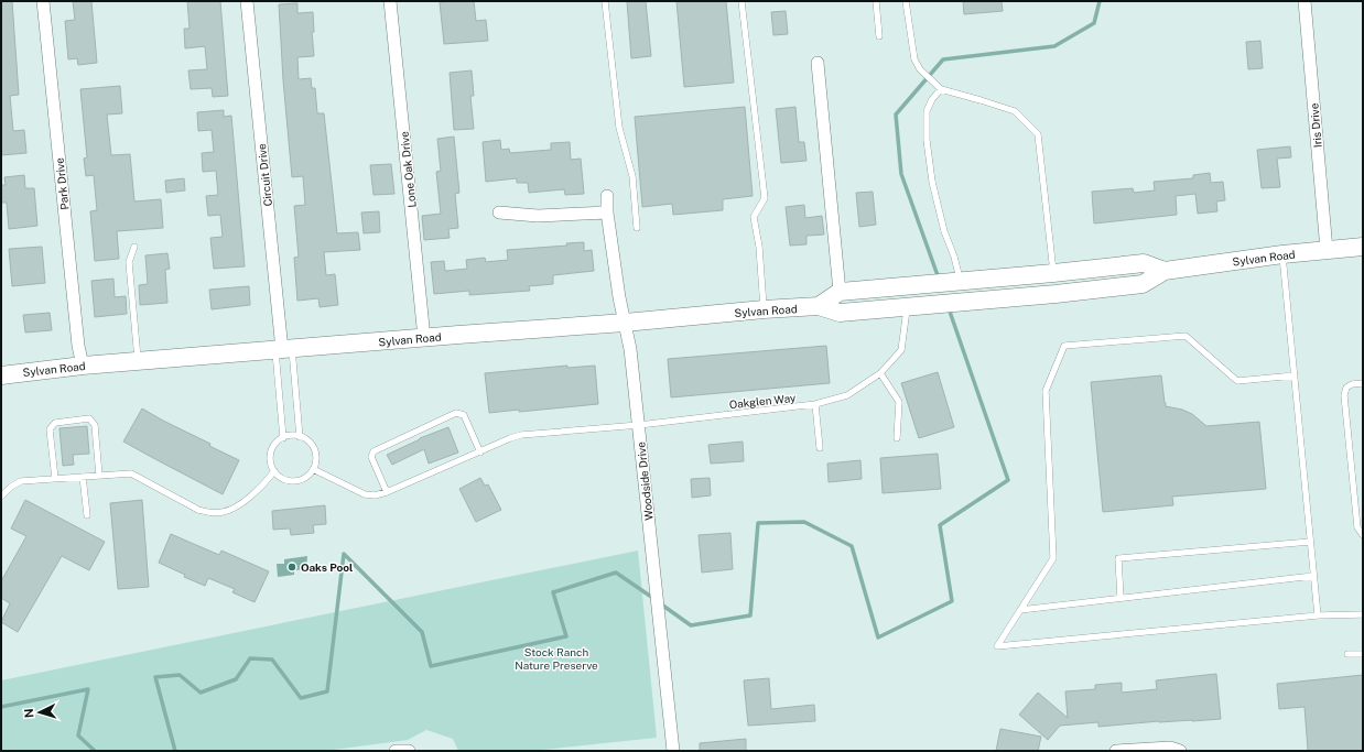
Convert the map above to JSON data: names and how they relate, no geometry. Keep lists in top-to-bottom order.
{
  "streets": {
    "main road": ["Sylvan Road"],
    "street": [
      "Iris Drive",
      "Lone Oak Drive",
      "Circuit Drive",
      "Park Drive",
      "Woodside Drive"
    ],
    "lane": ["Oakglen Way"]
  },
  "crossings": [
    ["Iris Drive", "Sylvan Road"],
    ["Lone Oak Drive", "Sylvan Road"],
    ["Circuit Drive", "Sylvan Road"],
    ["Park Drive", "Sylvan Road"],
    ["Sylvan Road", "Oakglen Way"],
    ["Sylvan Road", "Woodside Drive"],
    ["Oakglen Way", "Woodside Drive"]
  ],
  "parks": ["Stock Ranch Nature Preserve"],
  "places": ["Oaks Pool"],
  "north": "left"
}
